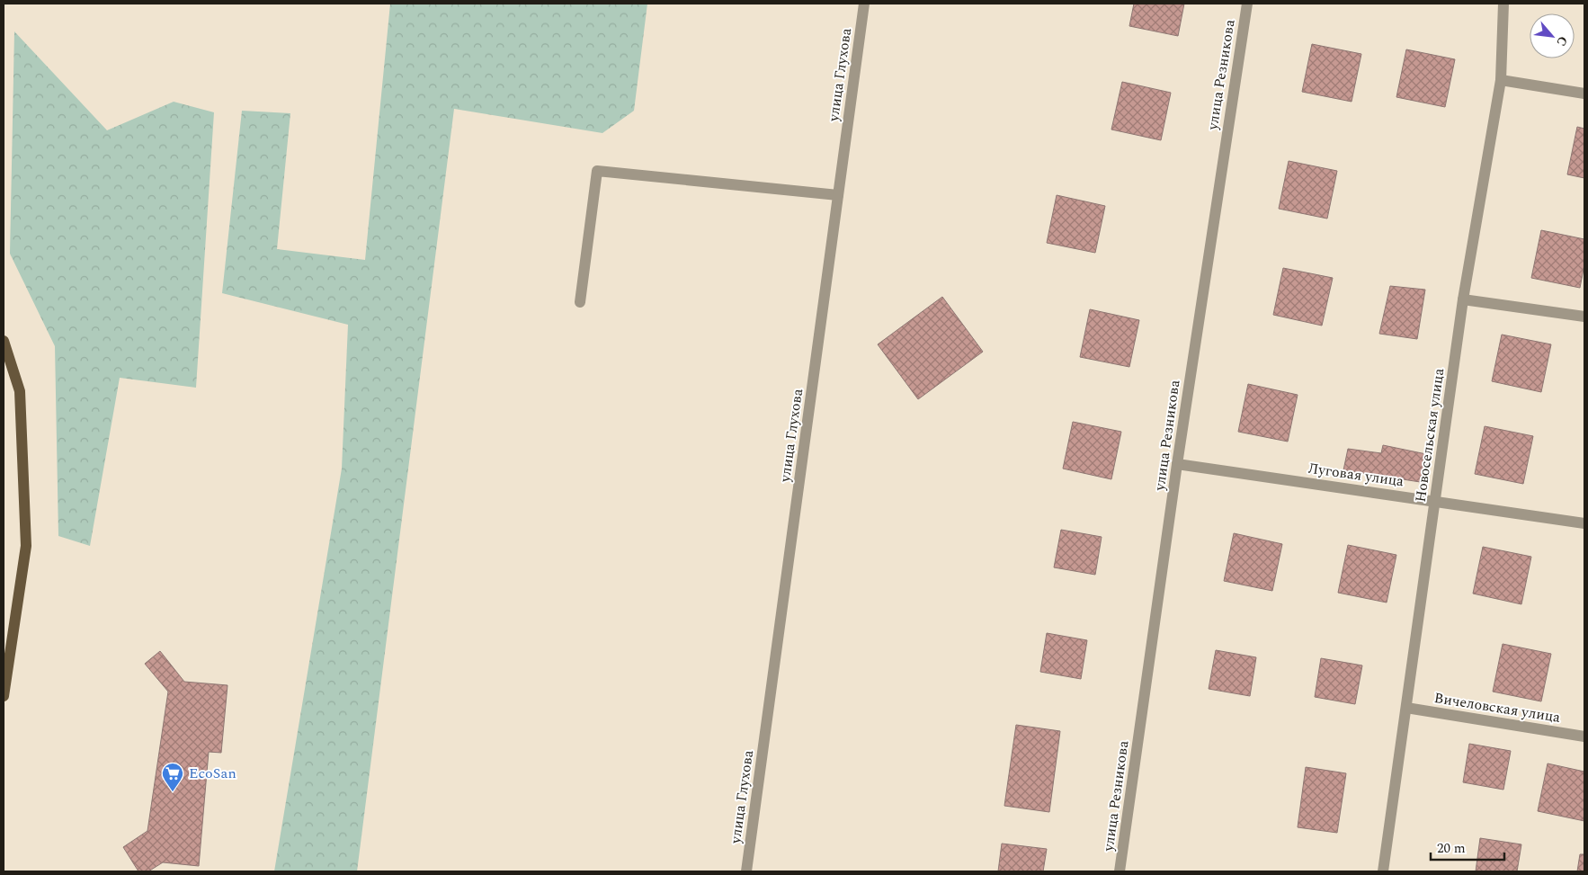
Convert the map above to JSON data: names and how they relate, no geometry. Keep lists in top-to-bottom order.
{
  "streets": {
    "street": [
      "улица Глухова",
      "улица Резникова",
      "Новосельская улица",
      "Луговая улица",
      "Вичеловская улица"
    ]
  },
  "crossings": [
    ["улица Резникова", "Луговая улица"],
    ["Новосельская улица", "Луговая улица"],
    ["Новосельская улица", "Вичеловская улица"]
  ],
  "places": {
    "supermarket": ["EcoSan"]
  },
  "scale_bar": "20 m",
  "north": "bottom right"
}
